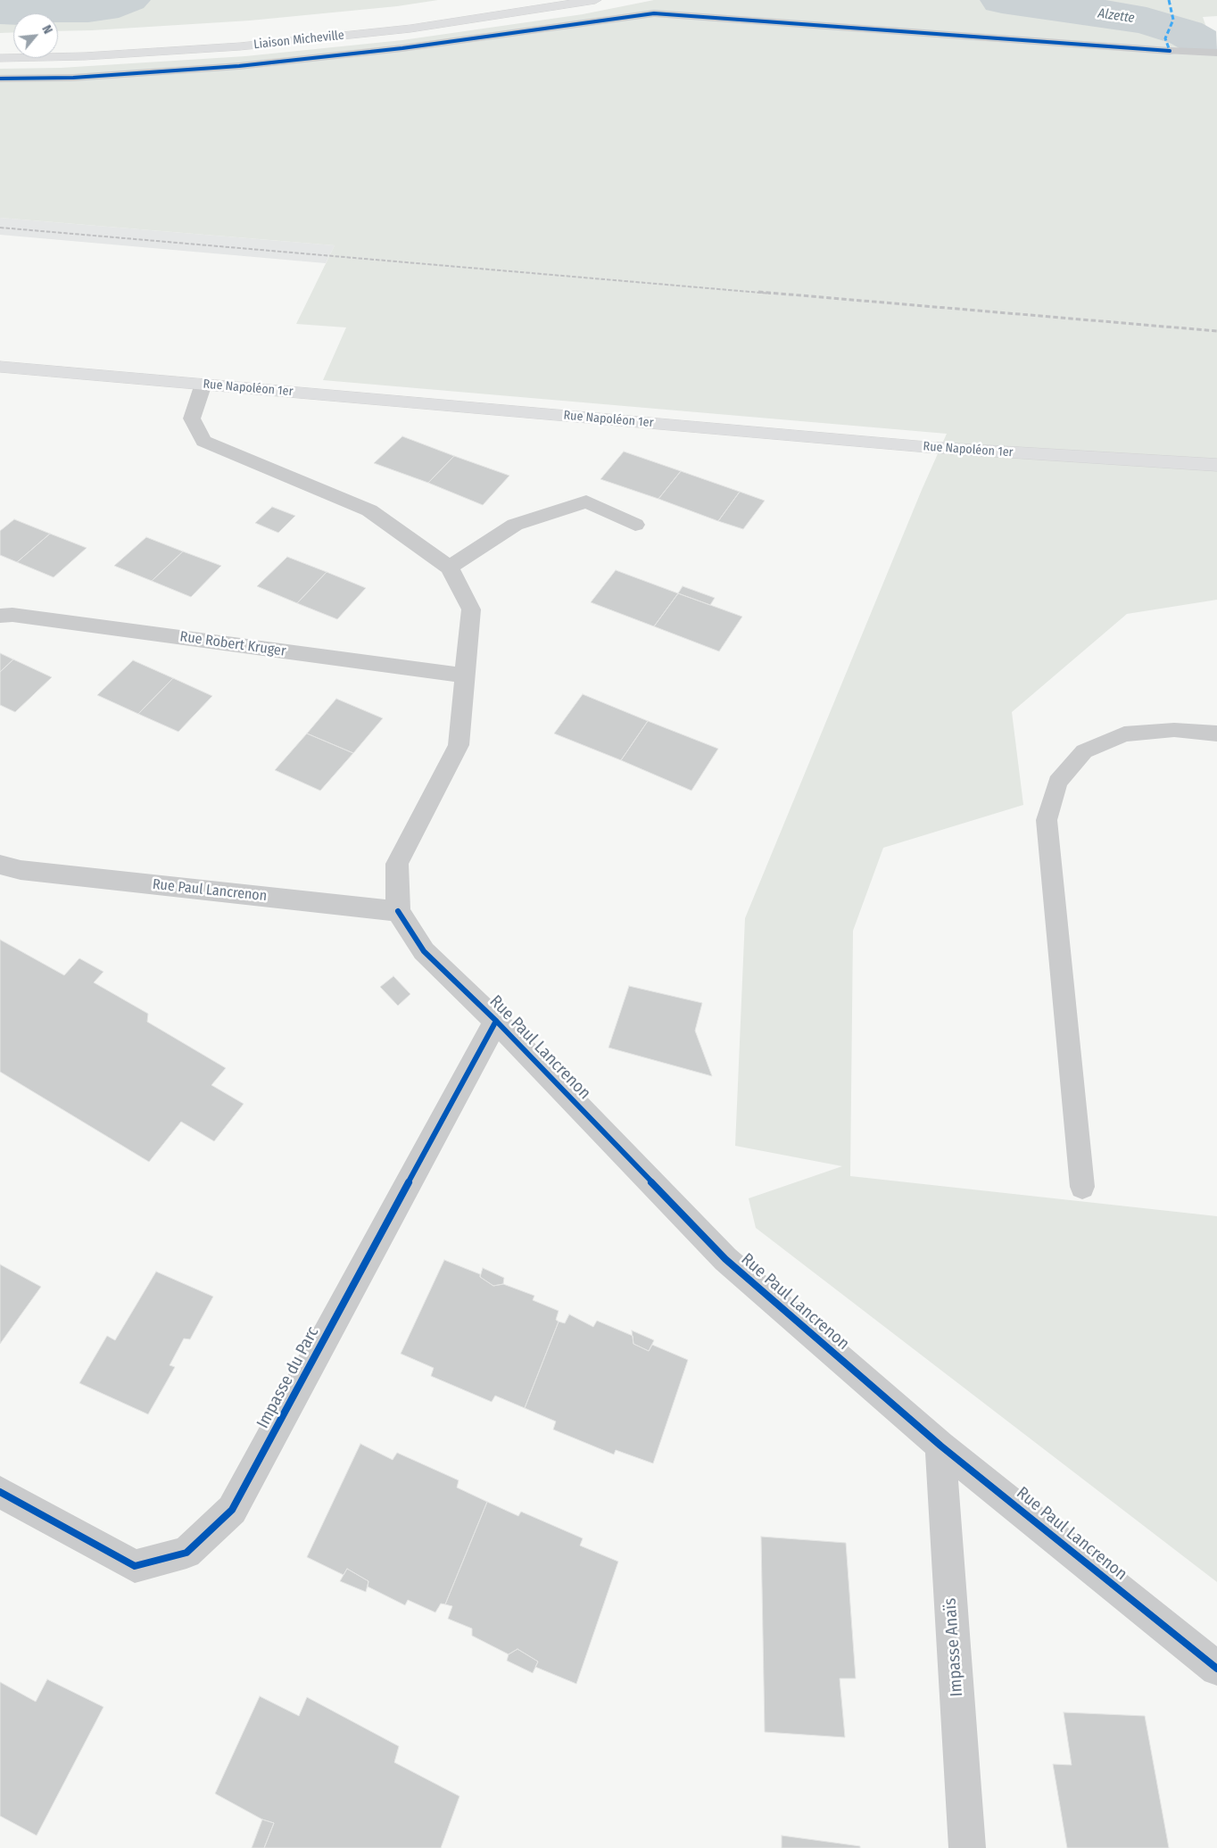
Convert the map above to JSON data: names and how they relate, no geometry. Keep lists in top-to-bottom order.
{
  "streets": {
    "main road": ["Liaison Micheville", "Rue Napoléon 1er"],
    "street": [
      "Rue Robert Kruger",
      "Rue Paul Lancrenon",
      "Impasse du Parc",
      "Impasse Anaïs"
    ]
  },
  "crossings": [
    ["Rue Paul Lancrenon", "Impasse du Parc"],
    ["Rue Paul Lancrenon", "Impasse Anaïs"]
  ],
  "water": ["Alzette"],
  "north": "top right"
}
